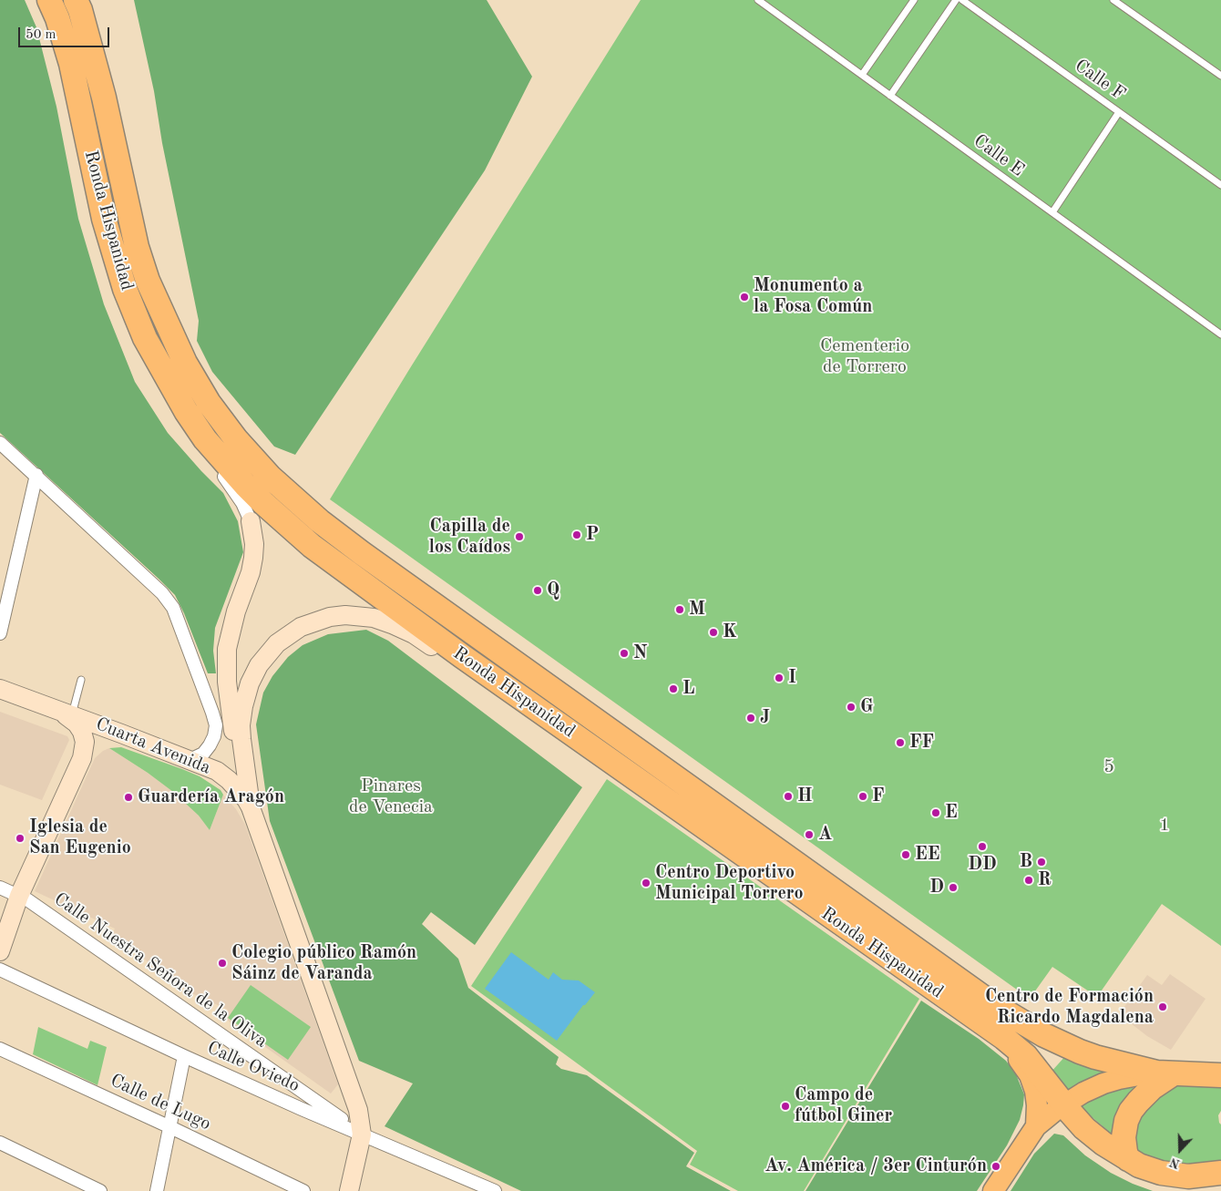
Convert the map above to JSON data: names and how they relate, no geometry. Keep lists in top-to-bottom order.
{
  "streets": {
    "highway": ["Ronda Hispanidad"],
    "street": [
      "Cuarta Avenida",
      "Calle Nuestra Señora de la Oliva",
      "Calle Oviedo",
      "Calle de Lugo"
    ],
    "lane": ["Calle F", "Calle E"]
  },
  "crossings": [
    ["Cuarta Avenida", "Calle Oviedo"]
  ],
  "parks": [
    "Cementerio de Torrero",
    "5",
    "Pinares de Venecia",
    "1"
  ],
  "places": [
    "Monumento a la Fosa Común",
    "P",
    "Capilla de los Caídos",
    "Q",
    "M",
    "K",
    "N",
    "I",
    "L",
    "G",
    "J",
    "FF",
    "H",
    "F",
    "Guardería Aragón",
    "E",
    "A",
    "Iglesia de San Eugenio",
    "DD",
    "EE",
    "B",
    "R",
    "Centro Deportivo Municipal Torrero",
    "D",
    "Colegio público Ramón Sáinz de Varanda",
    "Centro de Formación Ricardo Magdalena",
    "Campo de fútbol Giner",
    "Av. América / 3er Cinturón"
  ],
  "scale_bar": "50 m",
  "north": "bottom"
}
